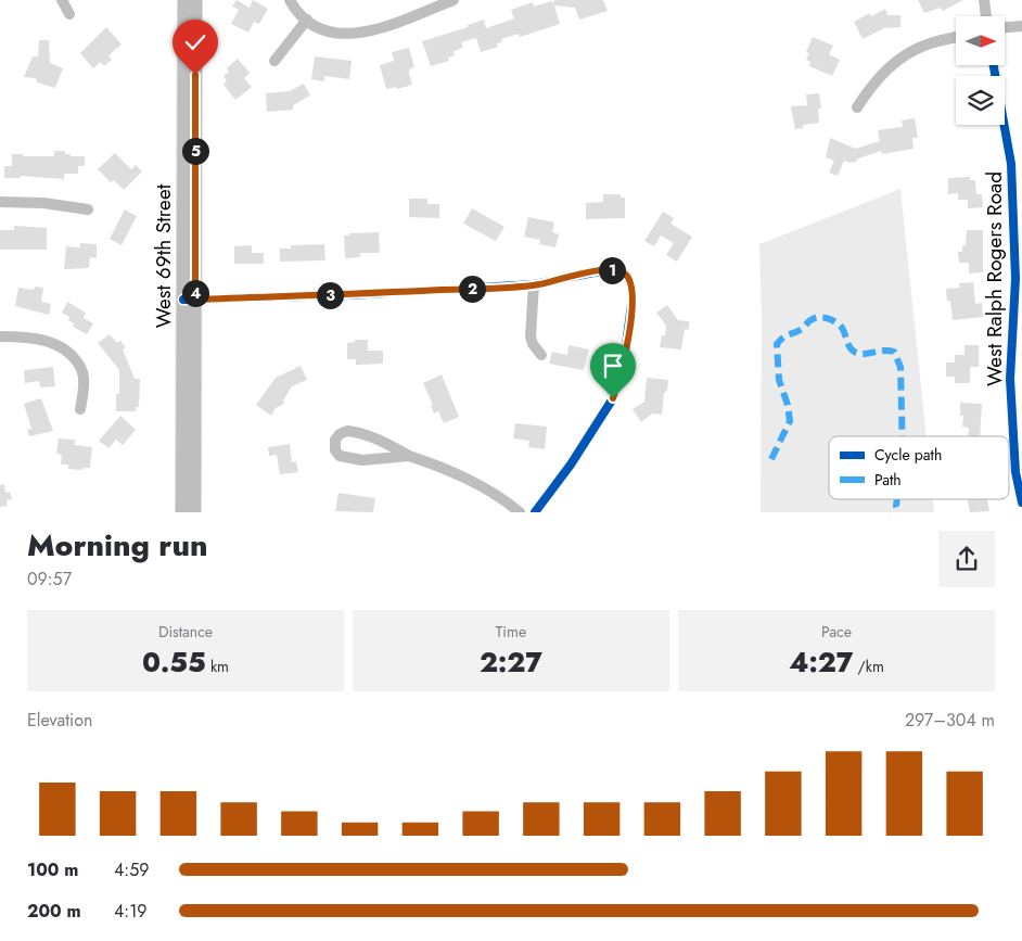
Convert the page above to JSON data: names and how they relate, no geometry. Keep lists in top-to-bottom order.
{
  "streets": {
    "main road": ["West 69th Street"],
    "street": ["West Ralph Rogers Road"]
  },
  "legend": ["Cycle path", "Path"],
  "north": "right",
  "page": {
    "pins": [
      "5",
      "1",
      "2",
      "4",
      "3"
    ],
    "heading": ["Morning run", "09:57"],
    "stats": [
      ["Distance", "0.55 km"],
      ["Time", "2:27"],
      ["Pace", "4:27 /km"]
    ],
    "chart": ["Elevation", "297–304 m"],
    "list": [
      {
        "name": "100 m",
        "note": "4:59"
      },
      {
        "name": "200 m",
        "note": "4:19"
      }
    ]
  }
}
